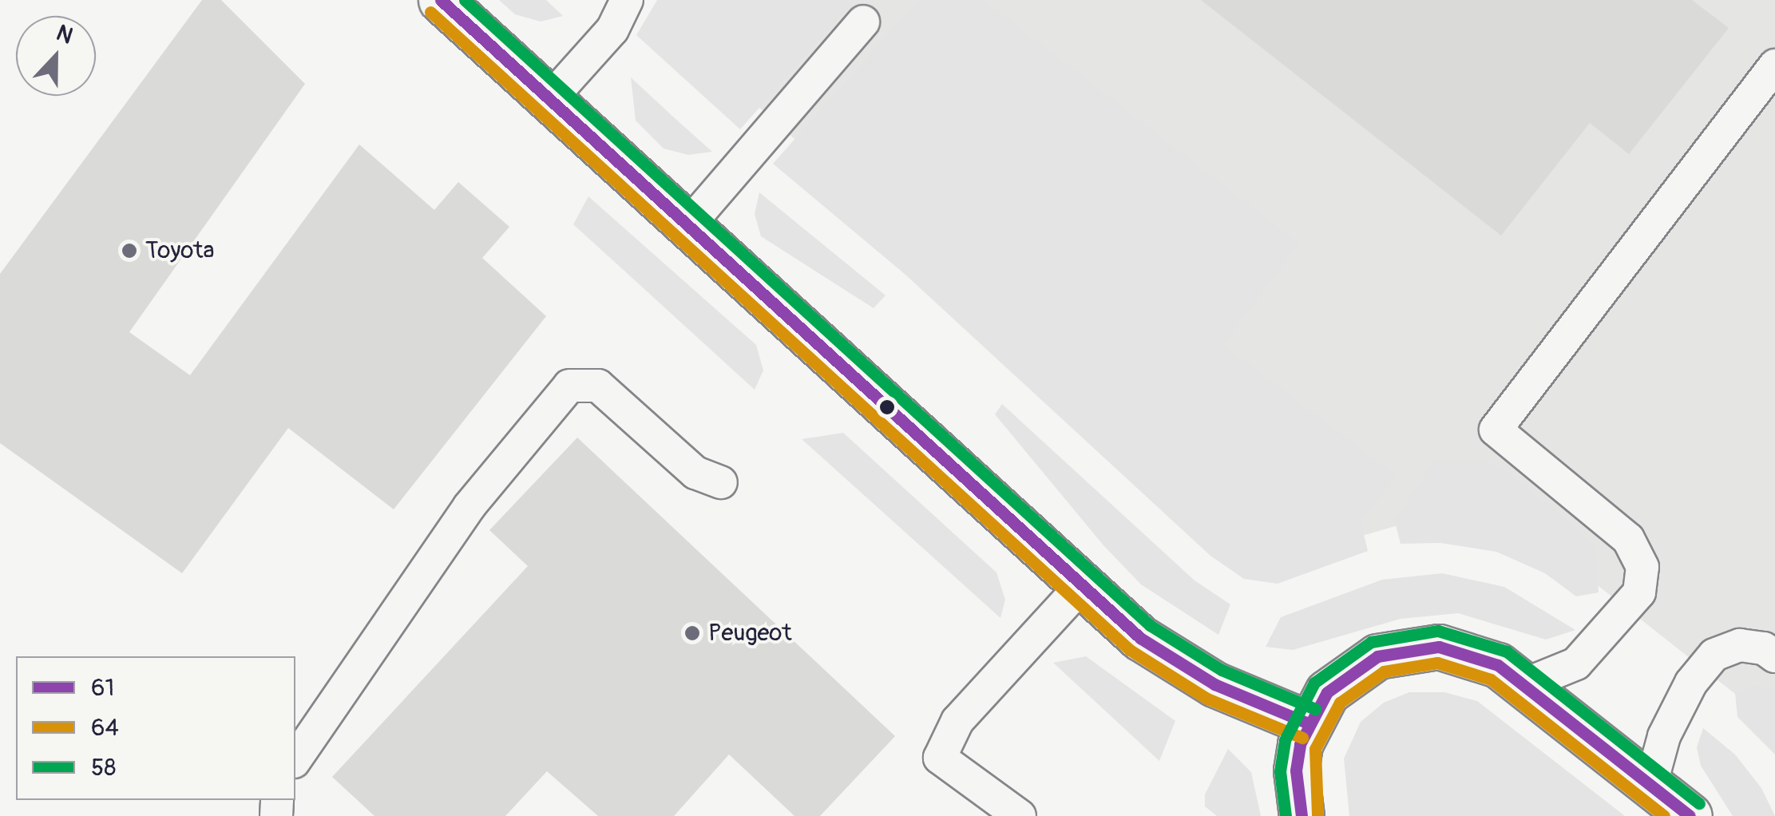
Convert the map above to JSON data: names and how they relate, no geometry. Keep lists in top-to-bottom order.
{
  "places": ["Toyota", "Peugeot"],
  "lines": ["transit line 61", "transit line 58", "transit line 64"],
  "legend": ["61", "64", "58"],
  "north": "top"
}
